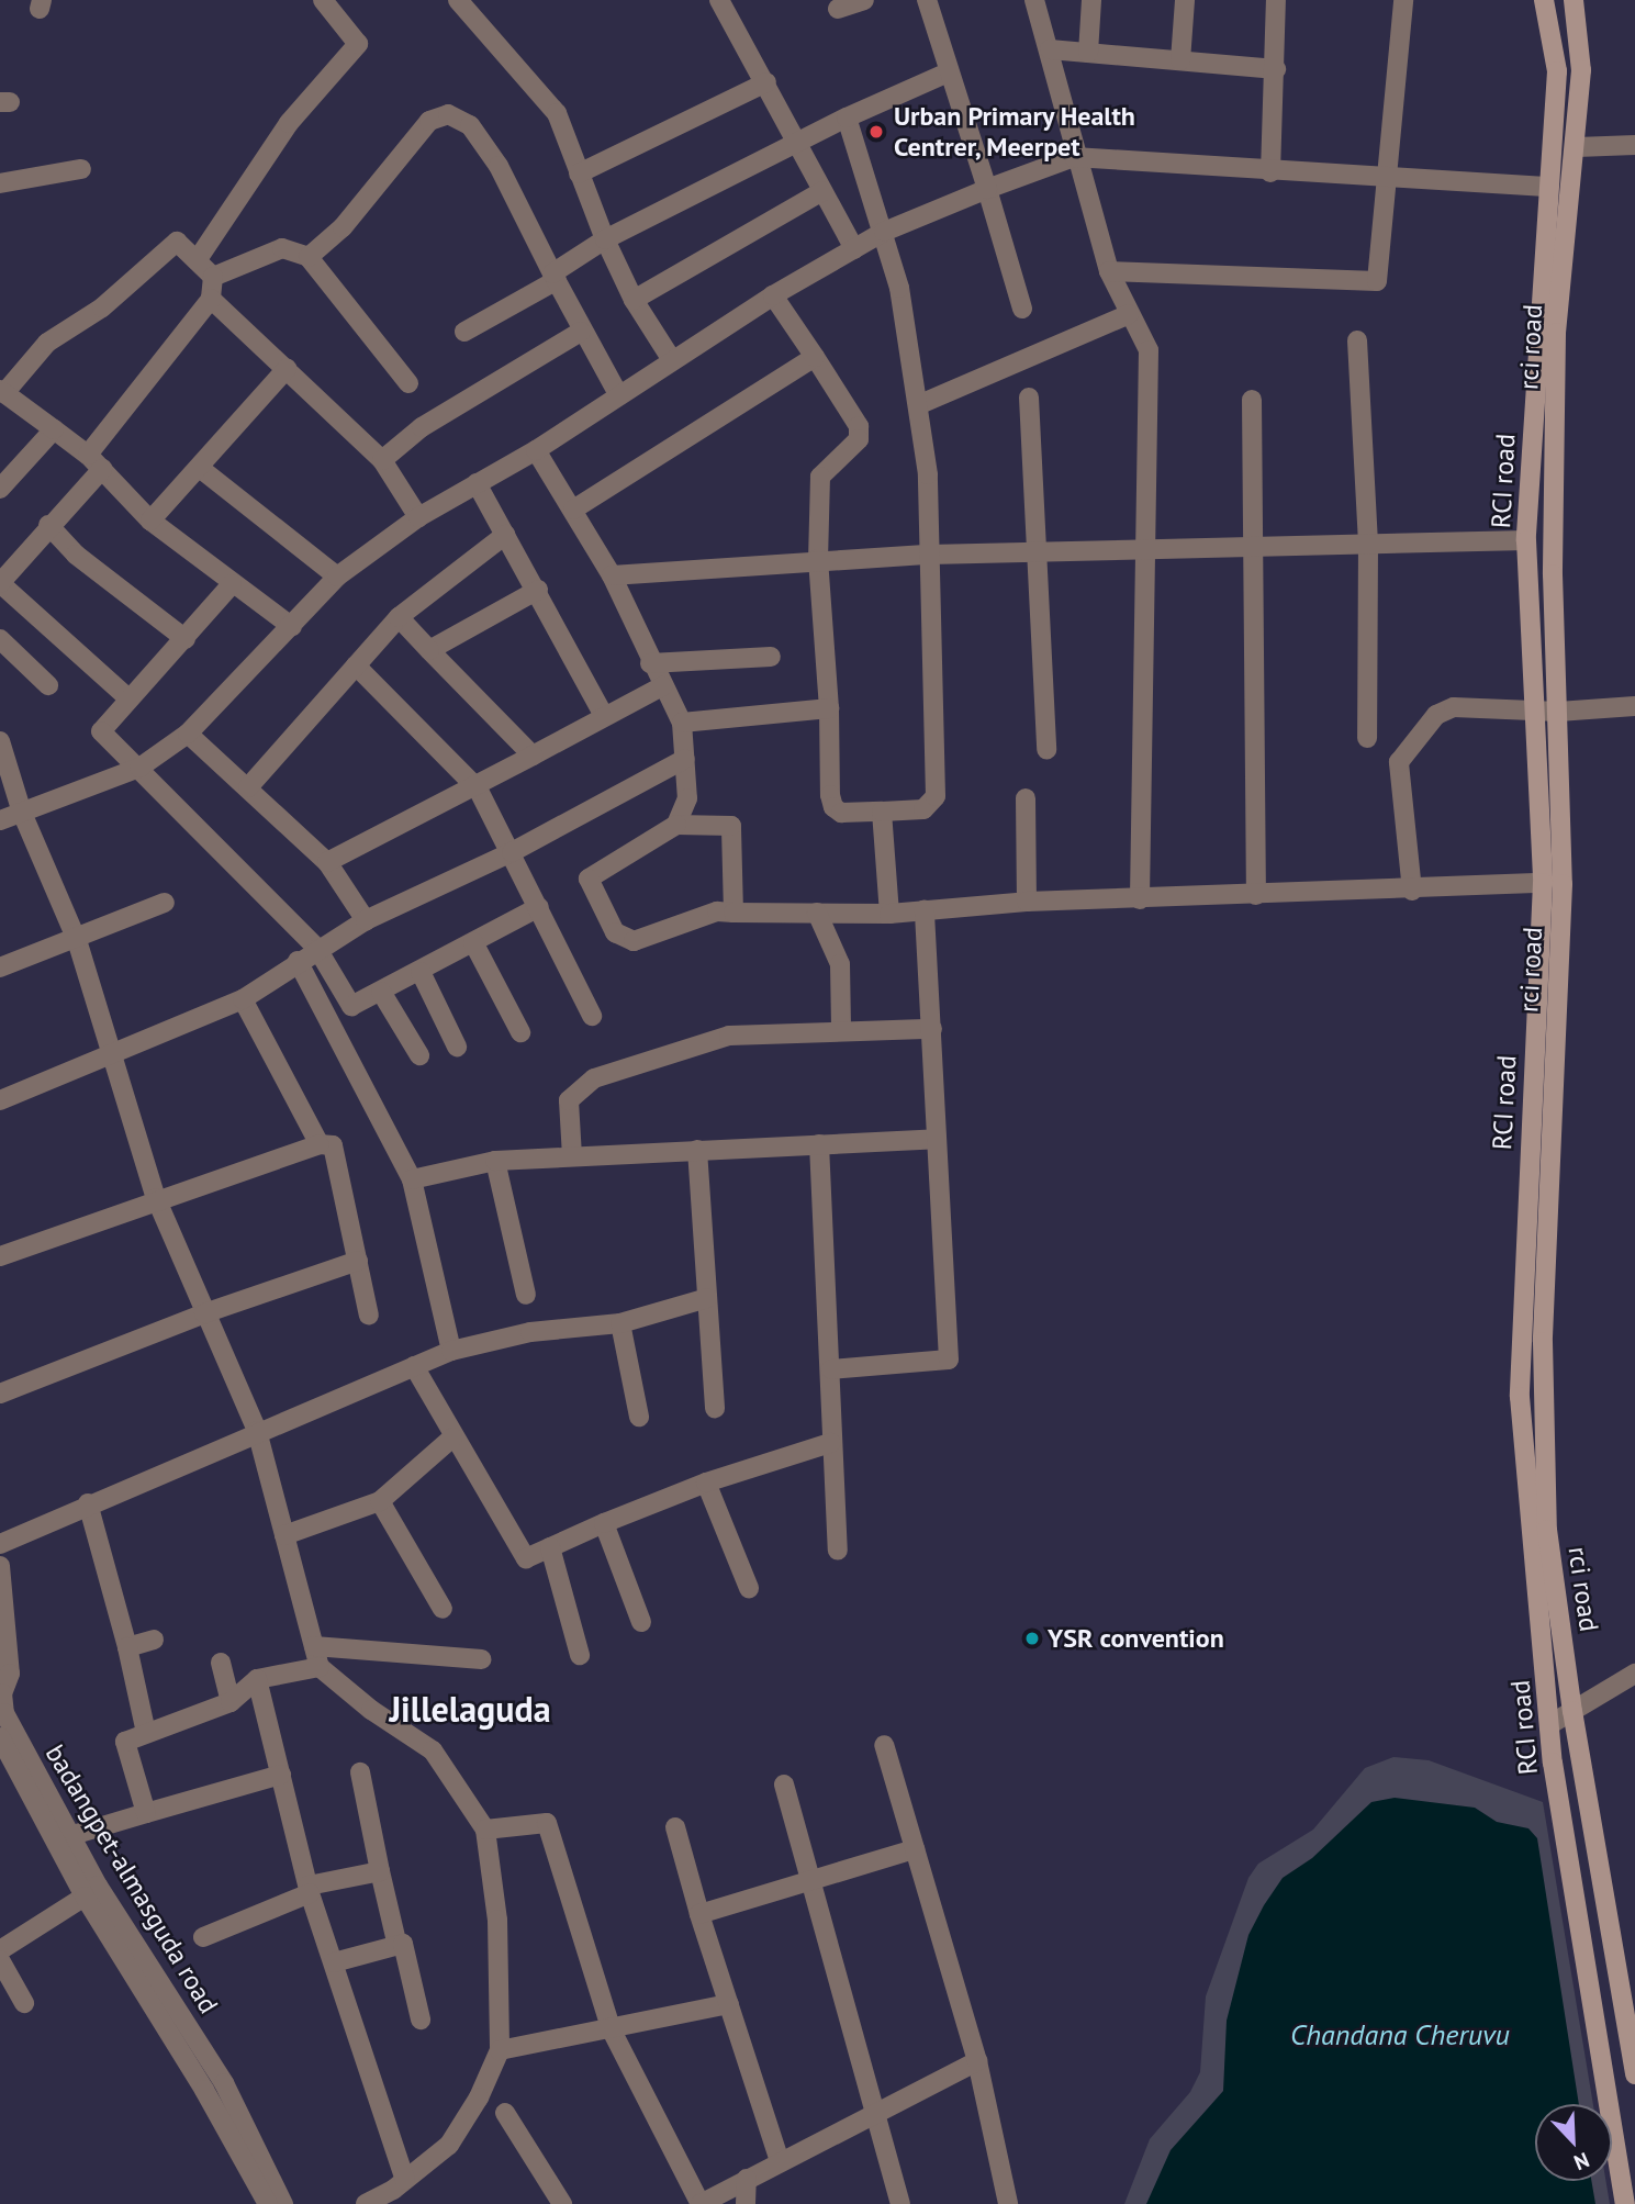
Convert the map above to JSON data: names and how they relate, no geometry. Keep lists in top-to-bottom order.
{
  "streets": {
    "main road": ["rci road", "RCI road"],
    "street": ["badangpet-almasguda road"]
  },
  "districts": ["Jillelaguda"],
  "water": ["Chandana Cheruvu"],
  "places": ["Urban Primary Health Centrer, Meerpet", "YSR convention"],
  "north": "bottom right"
}
